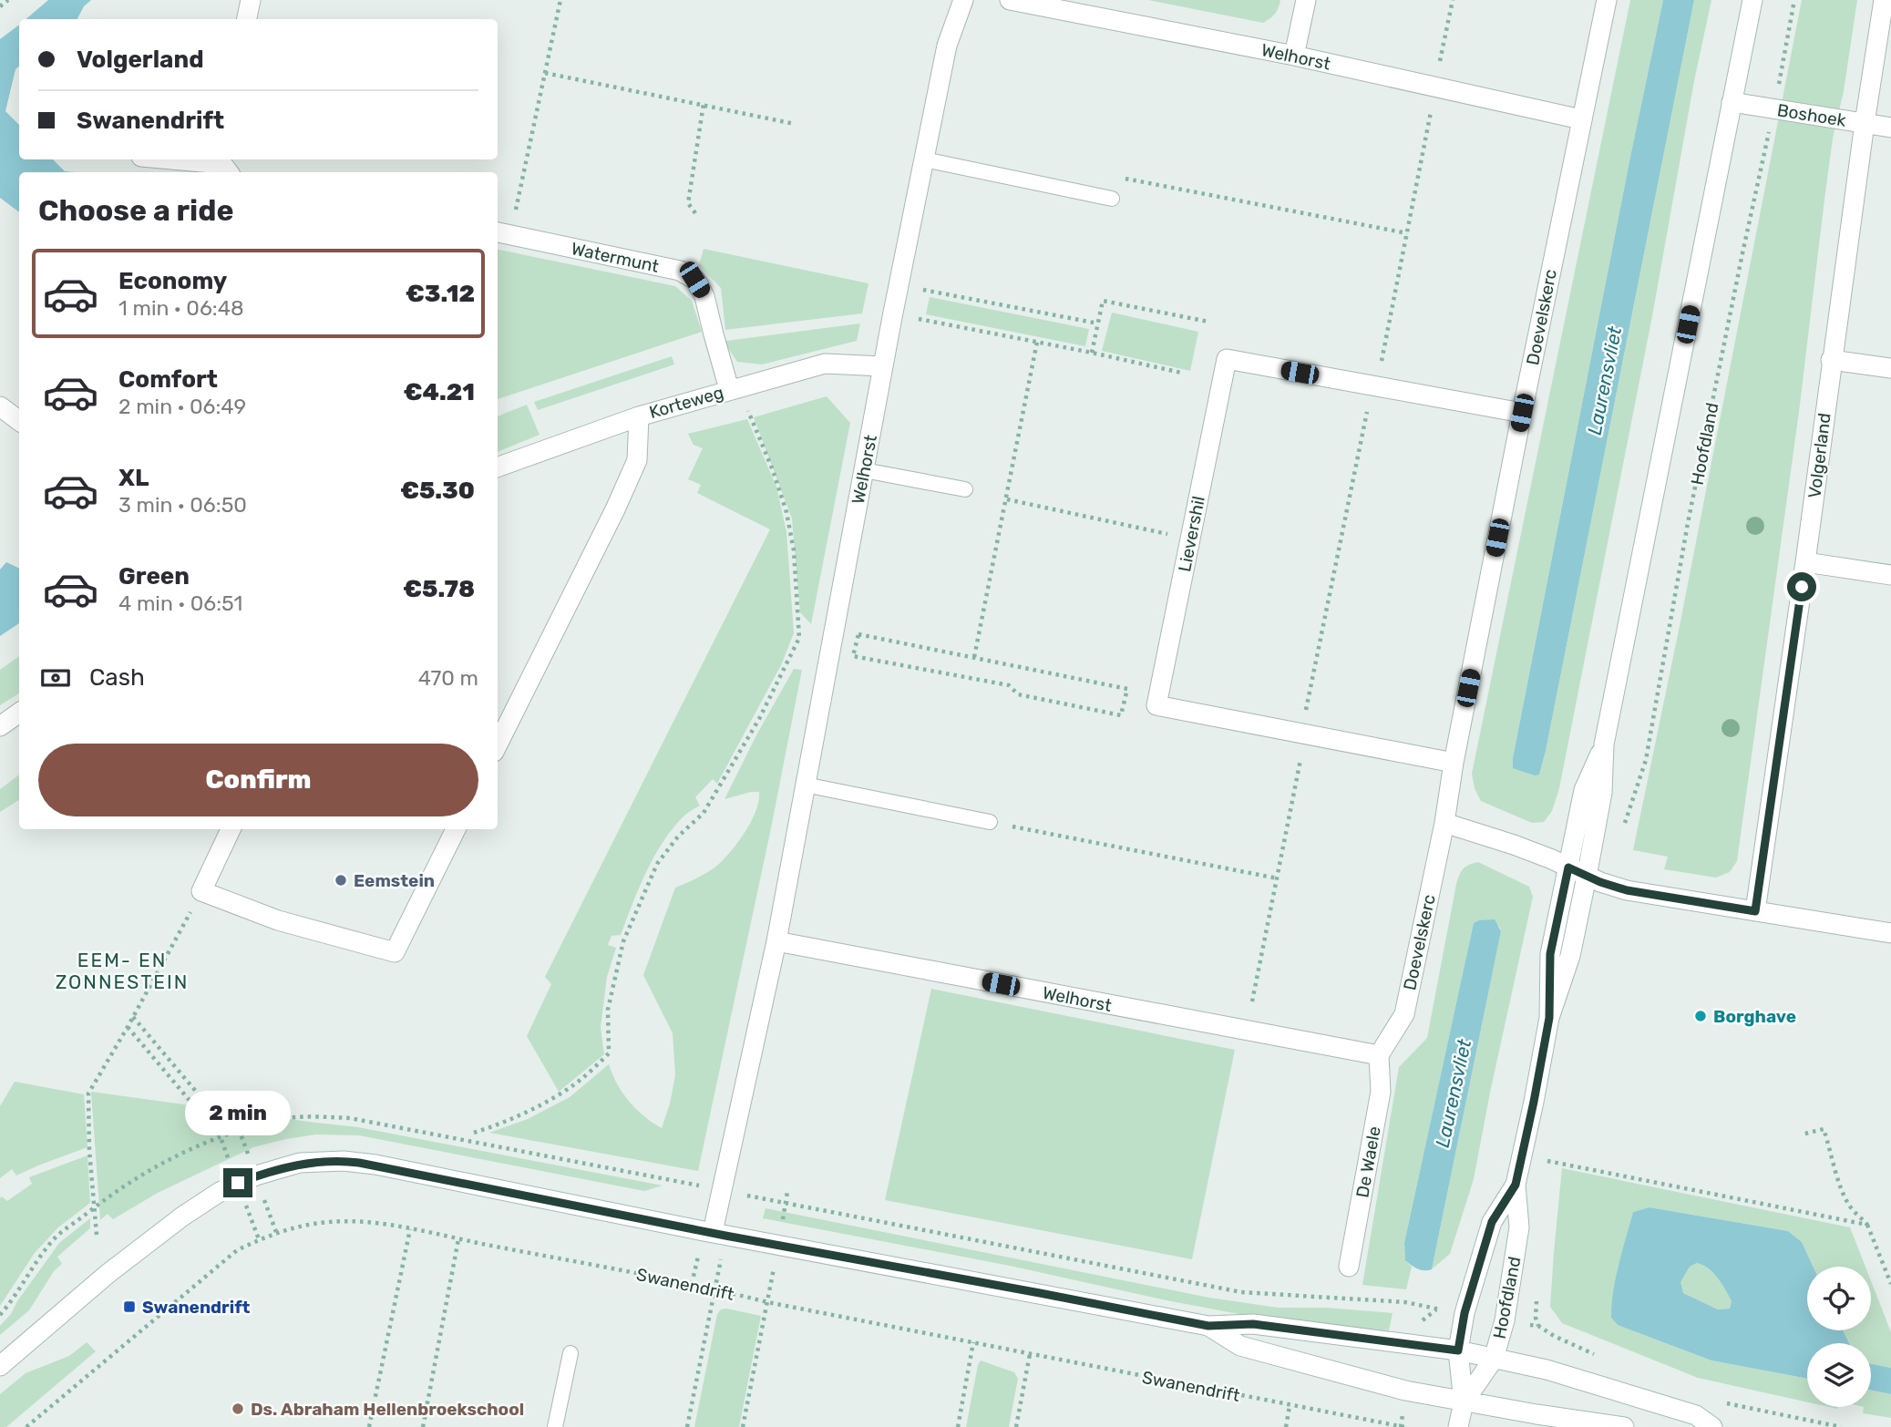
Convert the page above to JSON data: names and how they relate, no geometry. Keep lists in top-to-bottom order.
{
  "streets": {
    "street": [
      "Welhorst",
      "Boshoek",
      "Watermunt",
      "Doevelskerc",
      "Korteweg",
      "Hoofdland",
      "Volgerland",
      "Lievershil",
      "De Waele"
    ],
    "path": ["Swanendrift"]
  },
  "crossings": [
    ["Welhorst", "Doevelskerc"],
    ["Welhorst", "Korteweg"],
    ["Welhorst", "De Waele"],
    ["Boshoek", "Hoofdland"],
    ["Boshoek", "Volgerland"],
    ["Watermunt", "Korteweg"],
    ["Doevelskerc", "Lievershil"],
    ["Doevelskerc", "De Waele"]
  ],
  "districts": ["EEM- EN ZONNESTEIN"],
  "water": ["Laurensvliet"],
  "places": {
    "other": ["Eemstein", "Borghave", "Ds. Abraham Hellenbroekschool"],
    "transit": ["Swanendrift"]
  },
  "page": {
    "banner": ["Volgerland", "Swanendrift"],
    "heading": "Choose a ride",
    "list": [
      {
        "name": "Economy",
        "note": "1 min · 06:48",
        "value": "€3.12"
      },
      {
        "name": "Comfort",
        "note": "2 min · 06:49",
        "value": "€4.21"
      },
      {
        "name": "XL",
        "note": "3 min · 06:50",
        "value": "€5.30"
      },
      {
        "name": "Green",
        "note": "4 min · 06:51",
        "value": "€5.78"
      }
    ],
    "pay": ["Cash", "470 m"],
    "buttons": "Confirm",
    "bubble": "2 min"
  }
}
